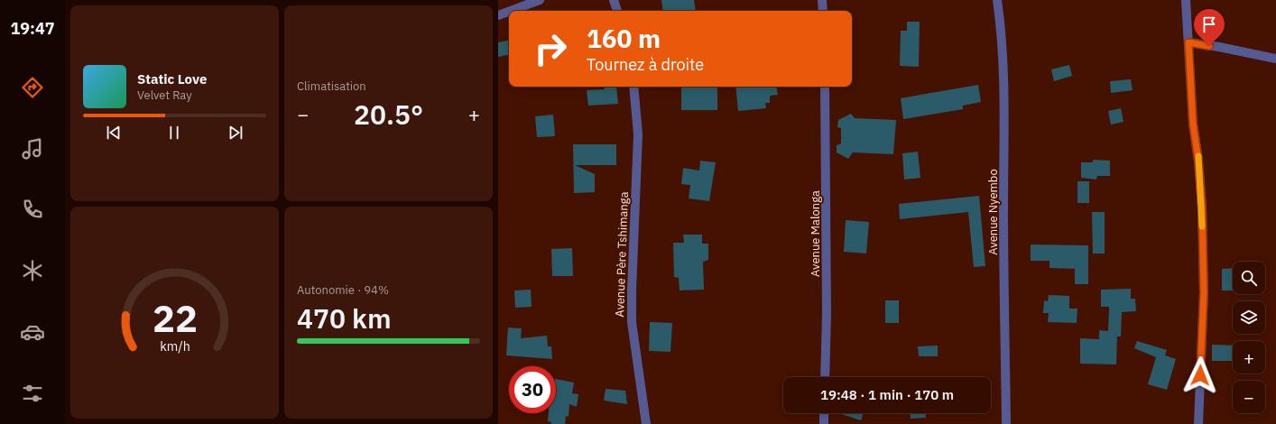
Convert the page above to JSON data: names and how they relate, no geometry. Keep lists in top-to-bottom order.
{
  "streets": {
    "street": ["Avenue Nyembo", "Avenue Malonga", "Avenue Père Tshimanga"]
  },
  "page": {
    "tabs": "19:47",
    "tile": [
      "Climatisation",
      ["Autonomie · 94%", "470 km"]
    ],
    "turn": ["160 m", "Tournez à droite"],
    "song": ["Static Love", "Velvet Ray"],
    "heat": ["−", "20.5°", "+"],
    "map_buttons": ["+", "−"],
    "limit": "30",
    "trip": "19:48 · 1 min · 170 m",
    "gauge": ["22", "km/h"]
  }
}
